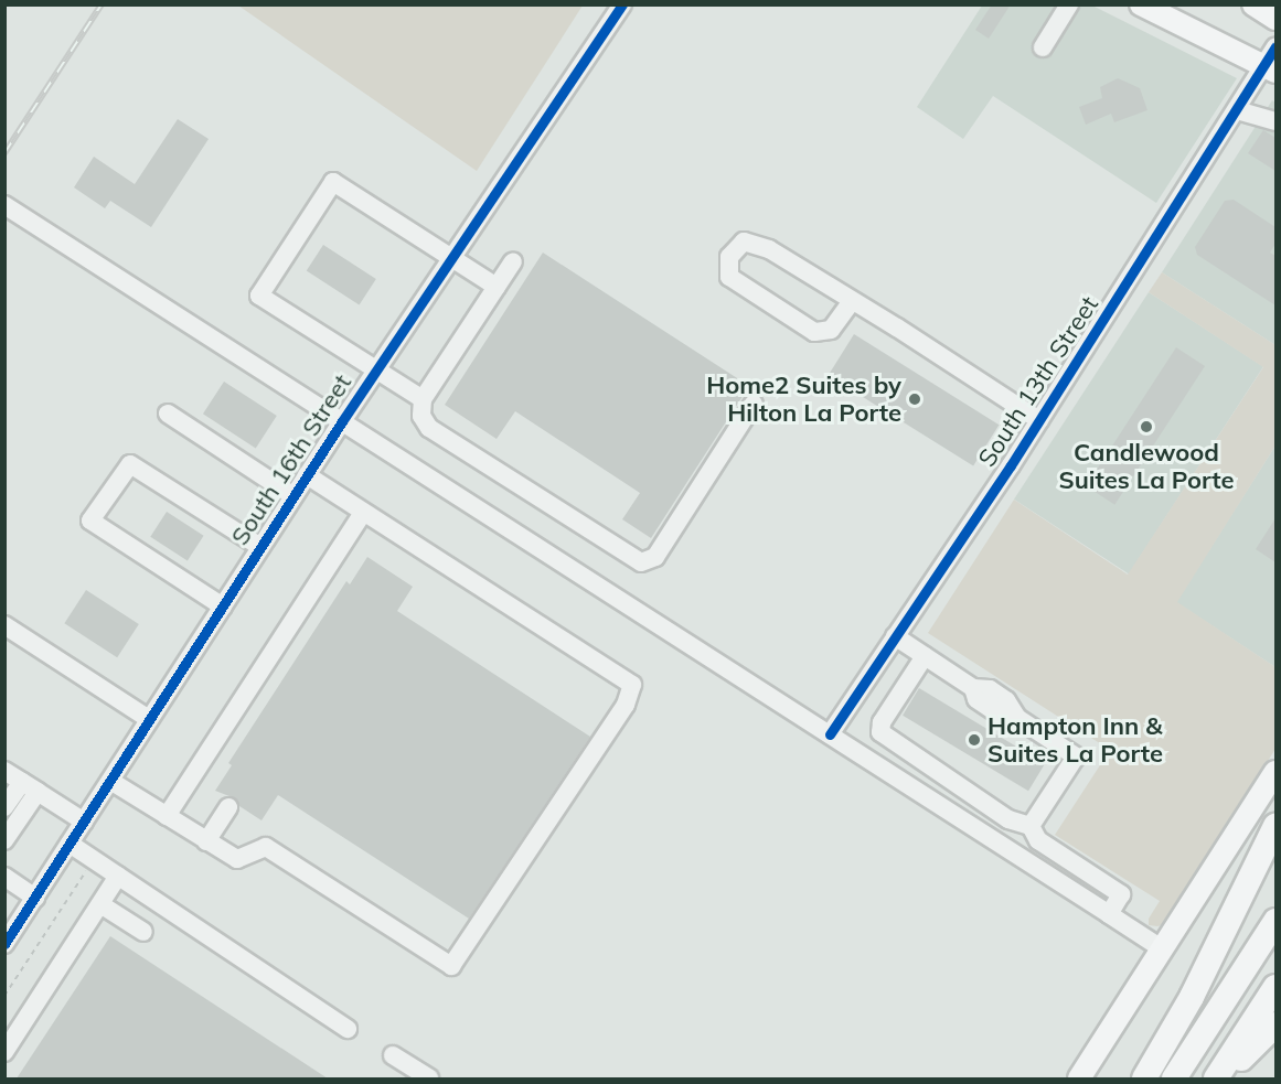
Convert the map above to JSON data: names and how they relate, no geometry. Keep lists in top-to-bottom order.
{
  "streets": {
    "street": ["South 13th Street", "South 16th Street"]
  },
  "places": ["Home2 Suites by Hilton La Porte", "Candlewood Suites La Porte", "Hampton Inn & Suites La Porte"]
}
